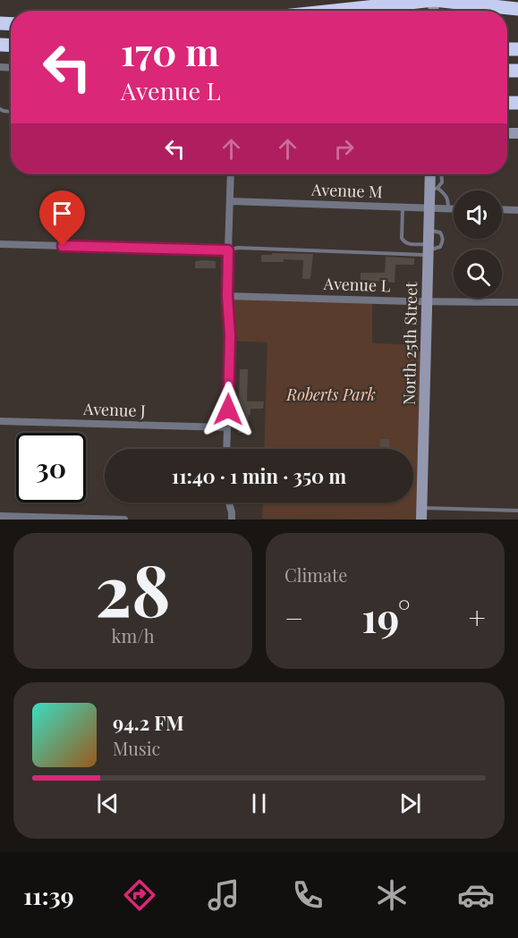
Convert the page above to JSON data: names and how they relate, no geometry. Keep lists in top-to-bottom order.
{
  "streets": {
    "street": [
      "Avenue M",
      "Avenue L",
      "North 25th Street",
      "Avenue J"
    ]
  },
  "crossings": [
    ["Avenue M", "North 25th Street"],
    ["Avenue L", "North 25th Street"]
  ],
  "parks": ["Roberts Park"],
  "page": {
    "turn": ["170 m", "Avenue L"],
    "limit": "30",
    "trip": "11:40 · 1 min · 350 m",
    "tile": [
      ["28", "km/h"],
      "Climate"
    ],
    "heat": ["−", "19°", "+"],
    "song": ["94.2 FM", "Music"],
    "tabs": "11:39"
  }
}
